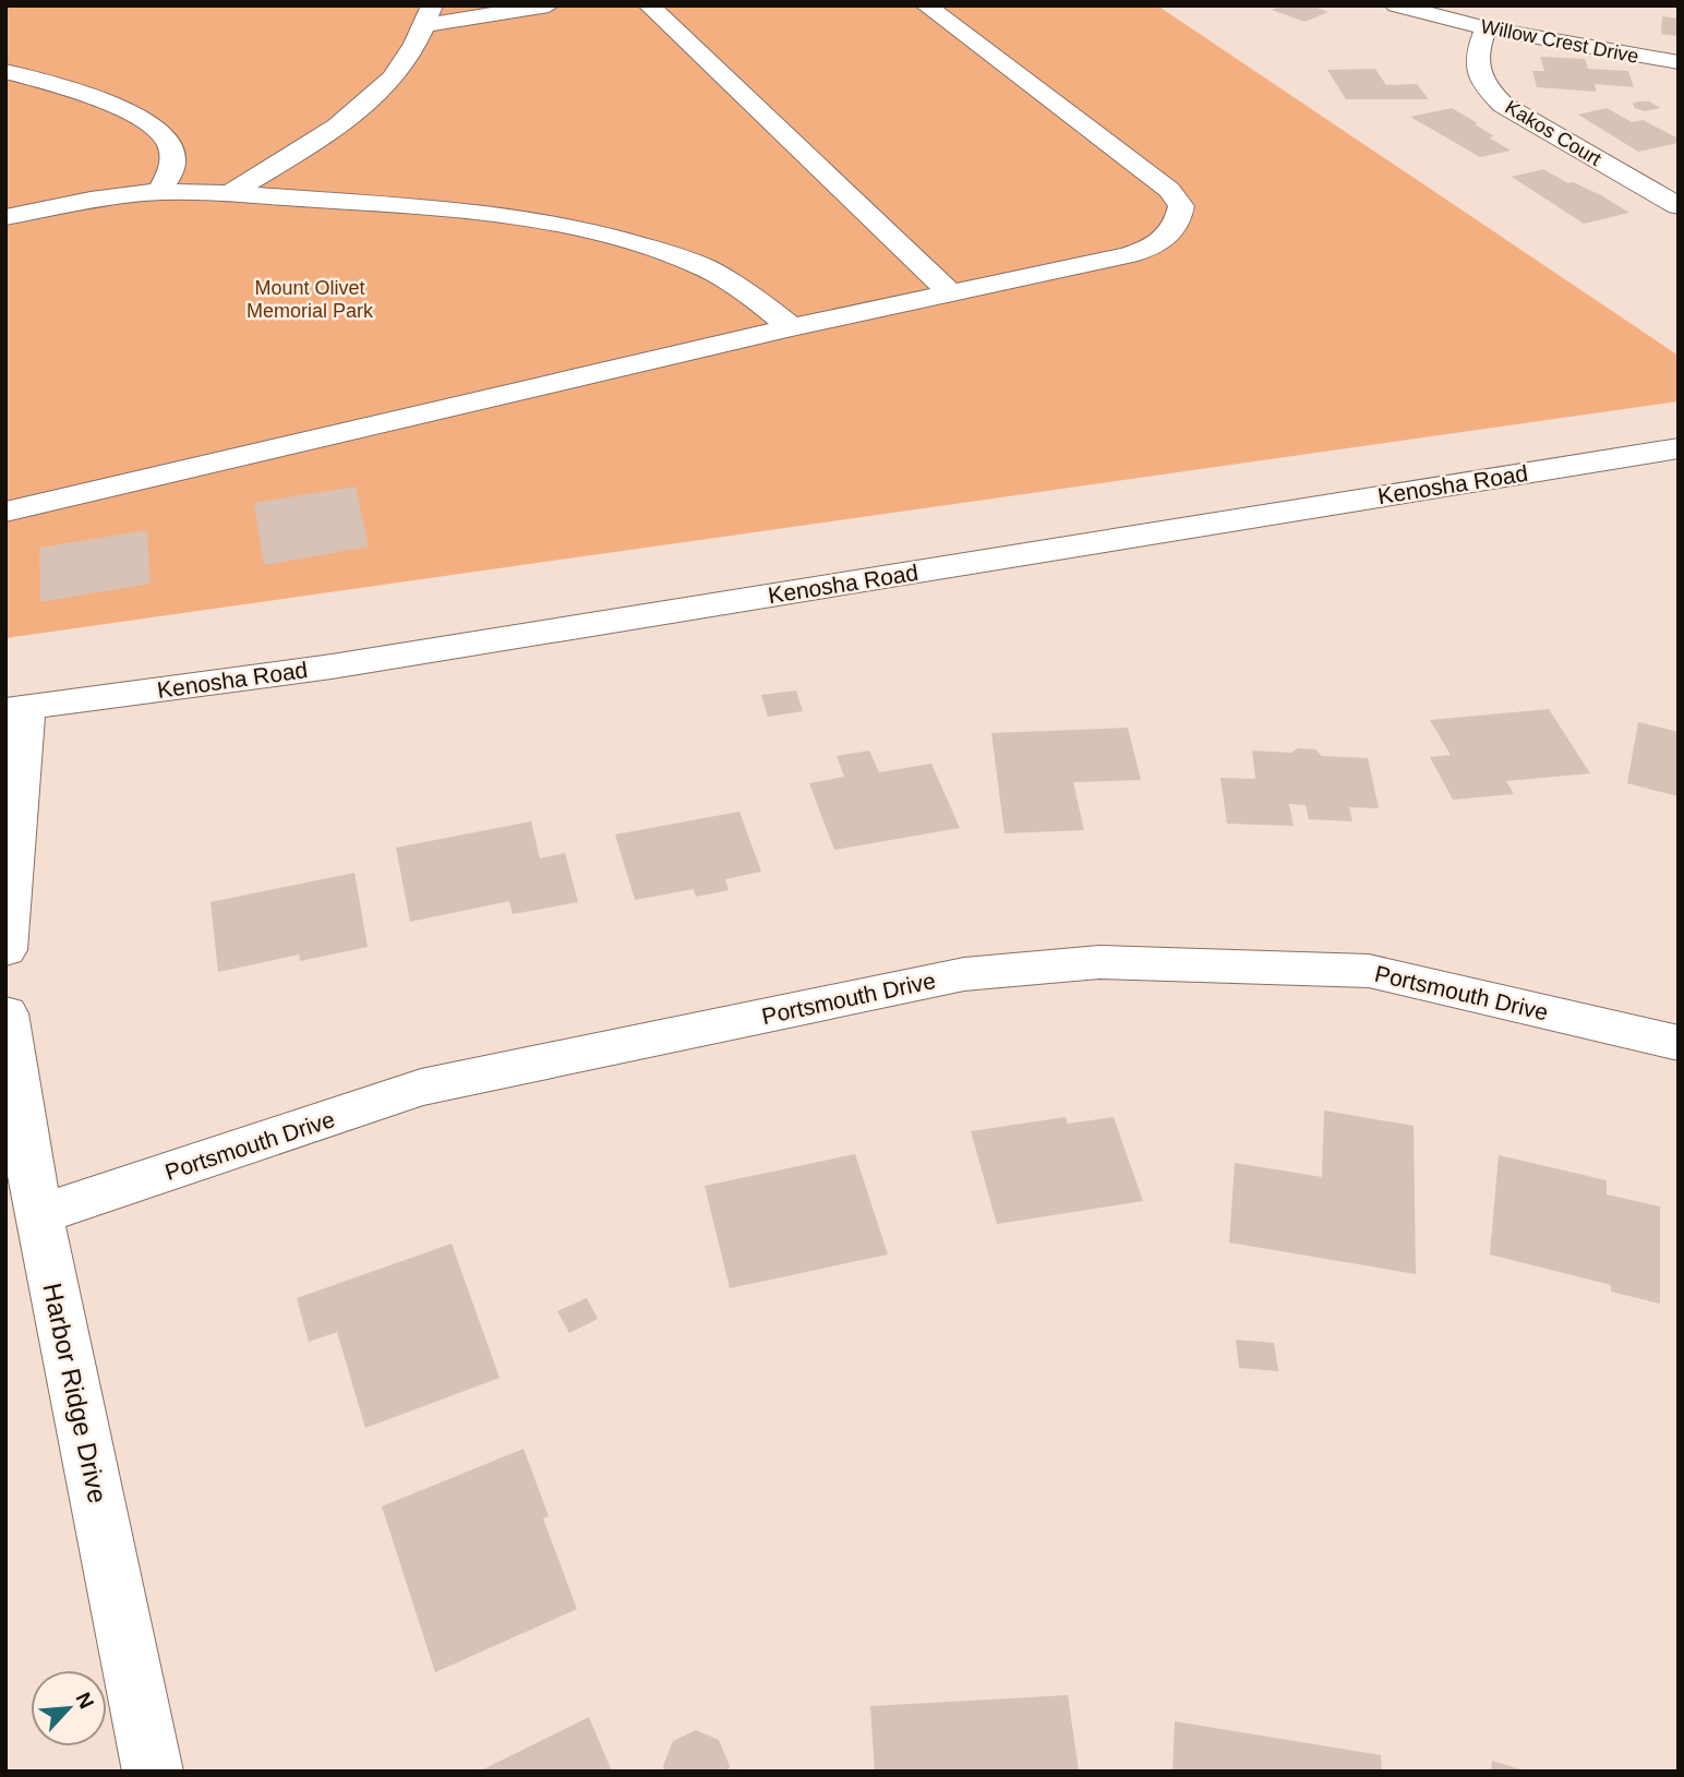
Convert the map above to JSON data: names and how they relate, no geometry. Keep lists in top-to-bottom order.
{
  "streets": {
    "street": [
      "Willow Crest Drive",
      "Kakos Court",
      "Kenosha Road",
      "Portsmouth Drive",
      "Harbor Ridge Drive"
    ]
  },
  "crossings": [
    ["Willow Crest Drive", "Kakos Court"],
    ["Portsmouth Drive", "Harbor Ridge Drive"]
  ],
  "parks": ["Mount Olivet Memorial Park"],
  "north": "top right"
}
